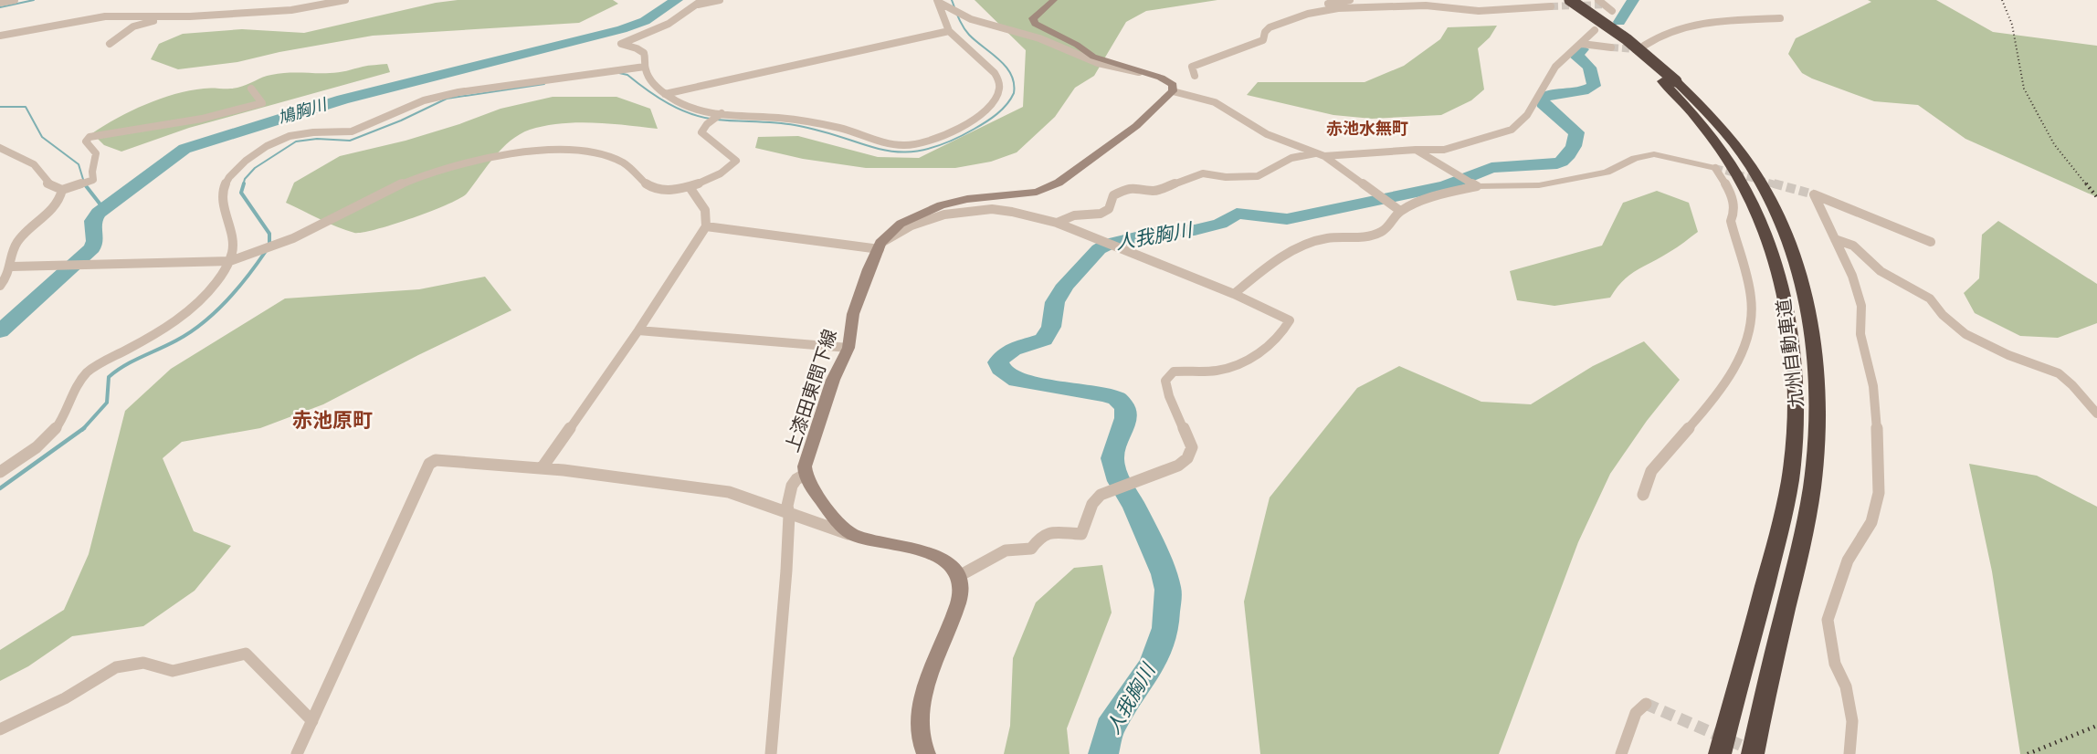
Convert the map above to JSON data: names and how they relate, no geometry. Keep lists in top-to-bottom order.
{
  "streets": {
    "highway": ["九州自動車道"],
    "main road": ["上漆田東間下線"]
  },
  "districts": ["赤池水無町", "赤池原町"],
  "water": ["鳩胸川", "人我胸川"]
}
